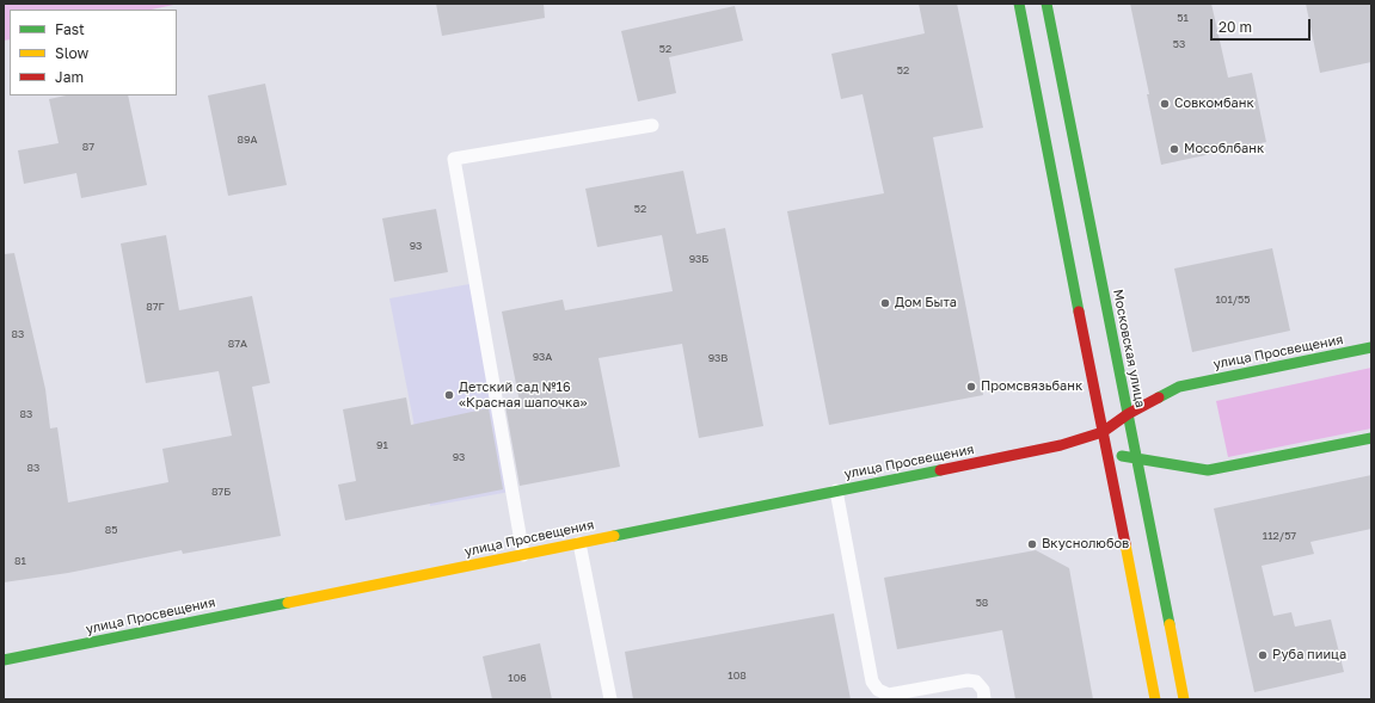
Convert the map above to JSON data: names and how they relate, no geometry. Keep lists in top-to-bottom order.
{
  "streets": {
    "street": ["Московская улица", "улица Просвещения"]
  },
  "crossings": [
    ["Московская улица", "улица Просвещения"]
  ],
  "places": [
    "Совкомбанк",
    "Мособлбанк",
    "Дом Быта",
    "Промсвязьбанк",
    "Детский сад №16 «Красная шапочка»",
    "Вкуснолюбов",
    "Руба пиица"
  ],
  "house_numbers": [
    "51",
    "53",
    "52",
    "52",
    "89А",
    "87",
    "52",
    "93",
    "93Б",
    "101/55",
    "87Г",
    "83",
    "87А",
    "93А",
    "93В",
    "83",
    "91",
    "93",
    "83",
    "87Б",
    "85",
    "112/57",
    "81",
    "58",
    "108",
    "106"
  ],
  "legend": ["Fast", "Slow", "Jam"],
  "scale_bar": "20 m"
}
